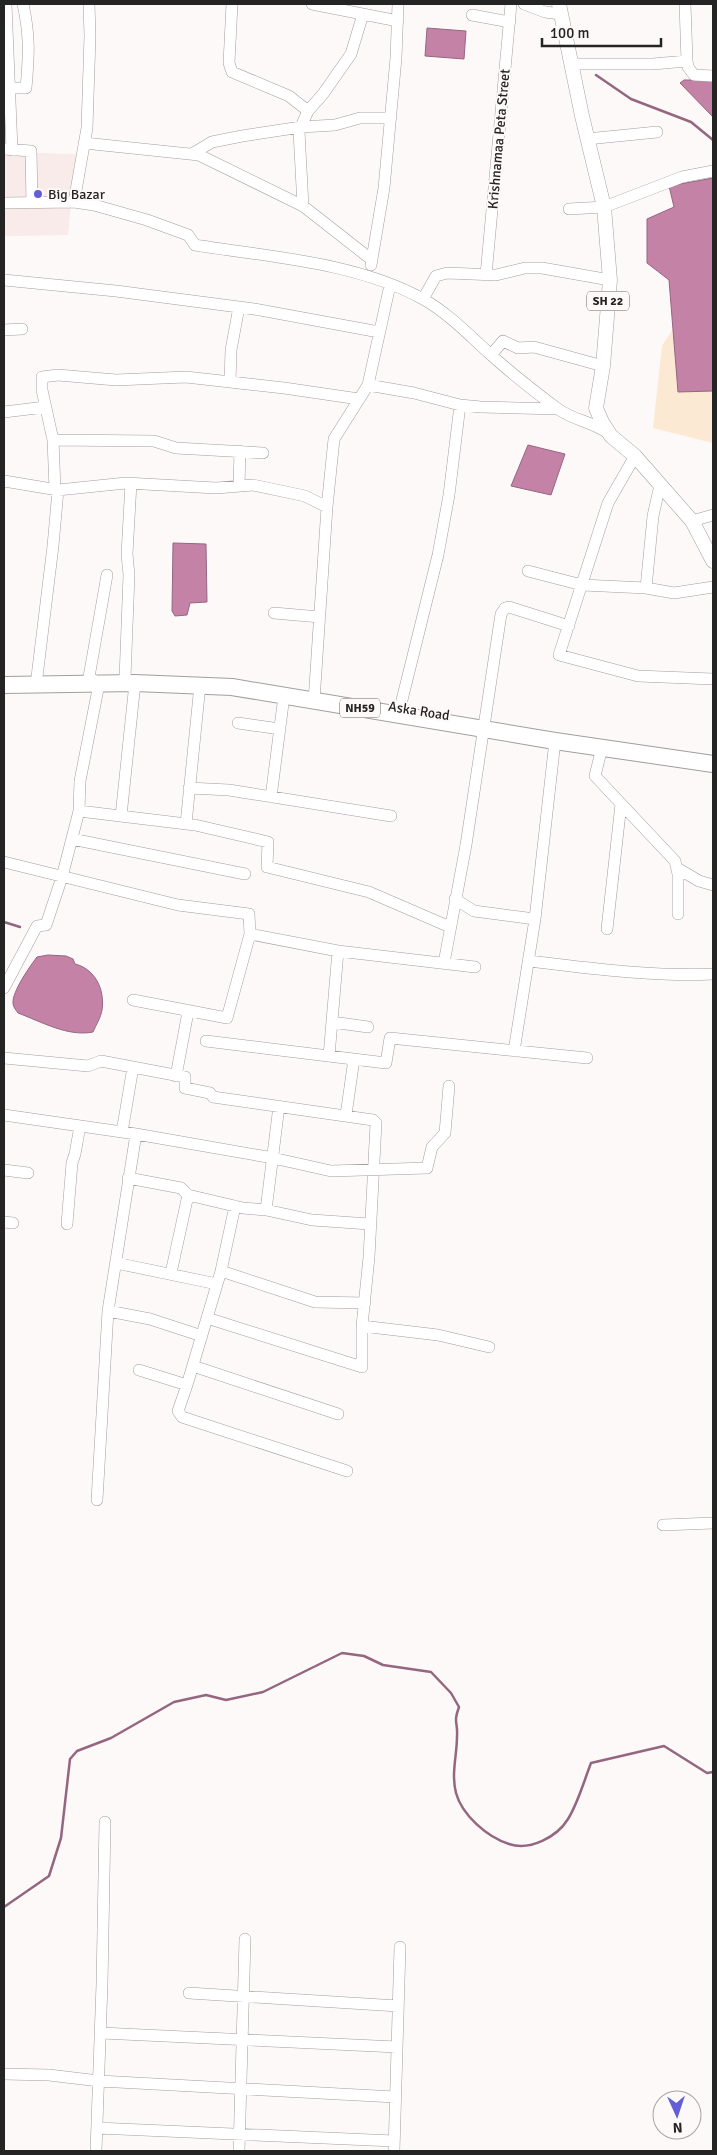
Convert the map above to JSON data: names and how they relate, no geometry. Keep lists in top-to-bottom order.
{
  "streets": {
    "highway": ["NH59", "Aska Road"],
    "main road": ["SH 22"],
    "street": ["Krishnamaa Peta Street"]
  },
  "crossings": [
    ["NH59", "Aska Road"]
  ],
  "places": ["Big Bazar"],
  "scale_bar": "100 m",
  "north": "bottom"
}
